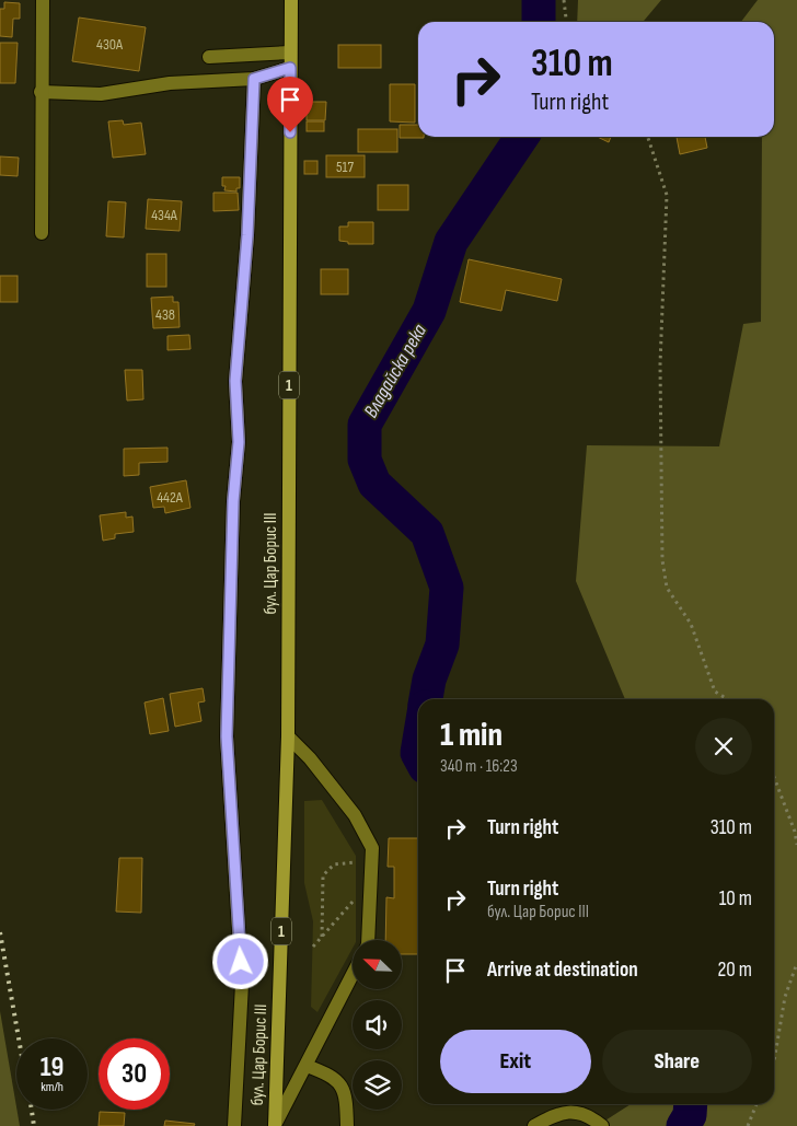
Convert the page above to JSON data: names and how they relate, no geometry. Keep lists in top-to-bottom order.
{
  "streets": {
    "main road": ["1", "бул. Цар Борис III"]
  },
  "water": ["Владайска река"],
  "house_numbers": [
    "430А",
    "517",
    "434А",
    "438",
    "442А"
  ],
  "north": "top left",
  "page": {
    "turn": ["310 m", "Turn right"],
    "heading": ["1 min", "340 m · 16:23"],
    "list": [
      {
        "name": "Turn right",
        "value": "310 m"
      },
      {
        "name": "Turn right",
        "note": "бул. Цар Борис III",
        "value": "10 m"
      },
      {
        "name": "Arrive at destination",
        "value": "20 m"
      }
    ],
    "buttons": ["Exit", "Share"],
    "speed": "19 km/h",
    "limit": "30"
  }
}
